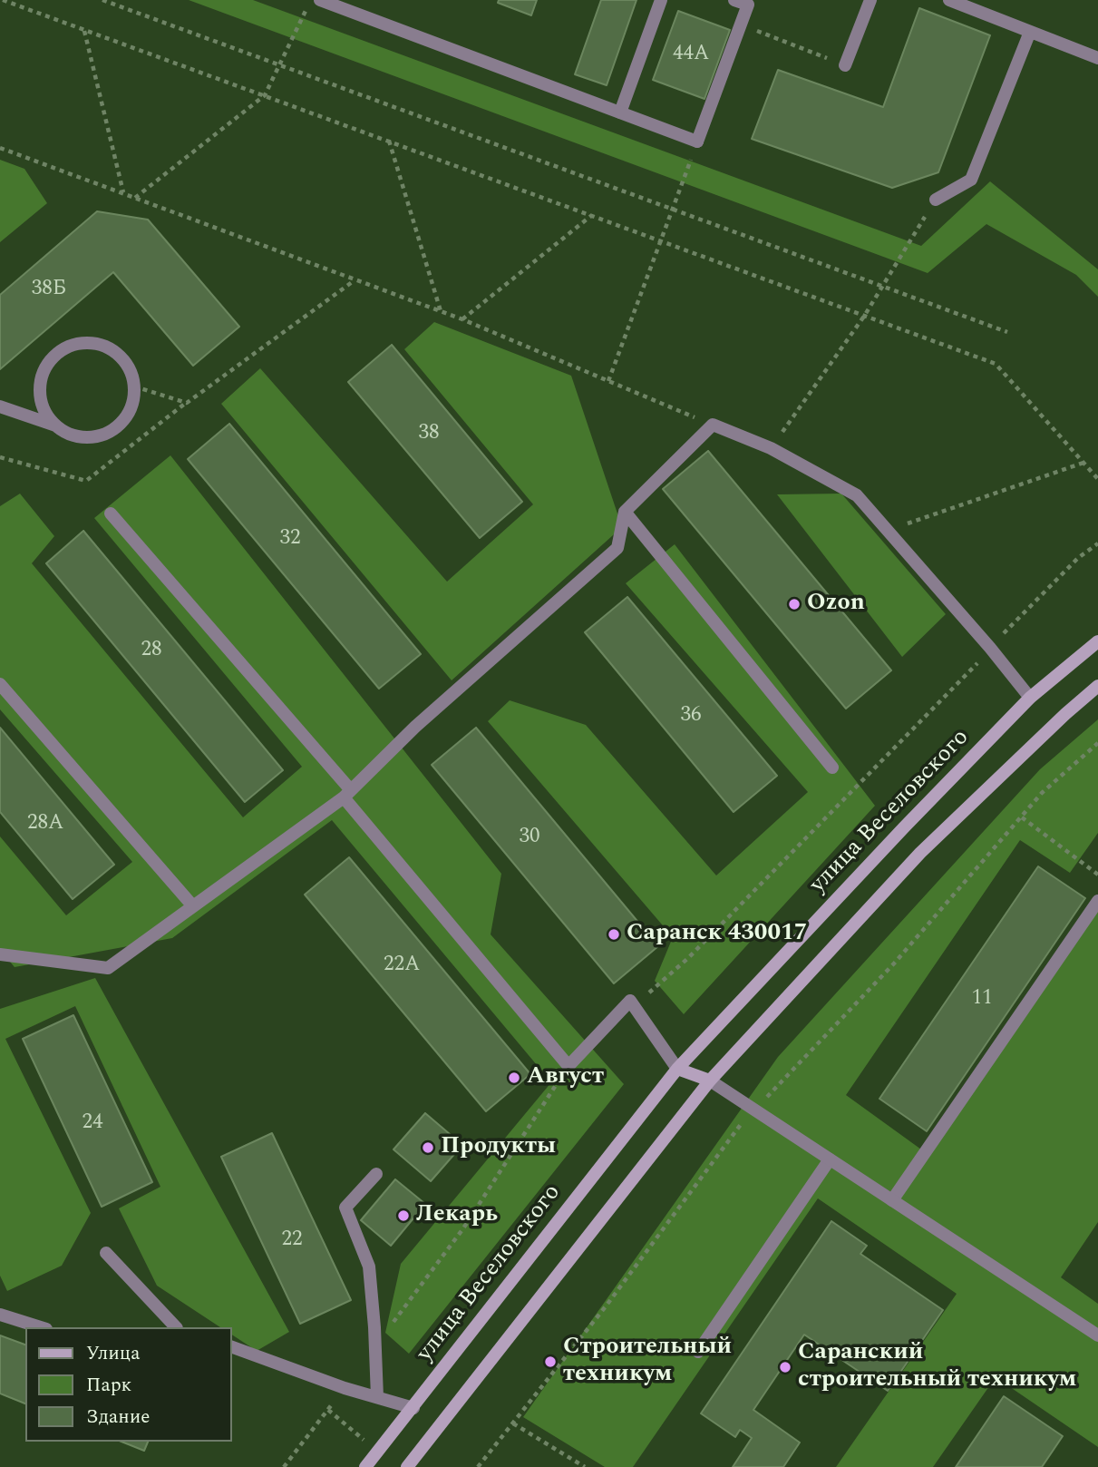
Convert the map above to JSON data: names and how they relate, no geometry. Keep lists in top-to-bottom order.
{
  "streets": {
    "main road": ["улица Веселовского"]
  },
  "places": [
    "Ozon",
    "Саранск 430017",
    "Август",
    "Продукты",
    "Лекарь",
    "Строительный техникум",
    "Саранский строительный техникум"
  ],
  "house_numbers": [
    "44А",
    "38Б",
    "38",
    "32",
    "28",
    "36",
    "28А",
    "30",
    "22А",
    "11",
    "24",
    "22"
  ],
  "legend": ["Улица", "Парк", "Здание"]
}
